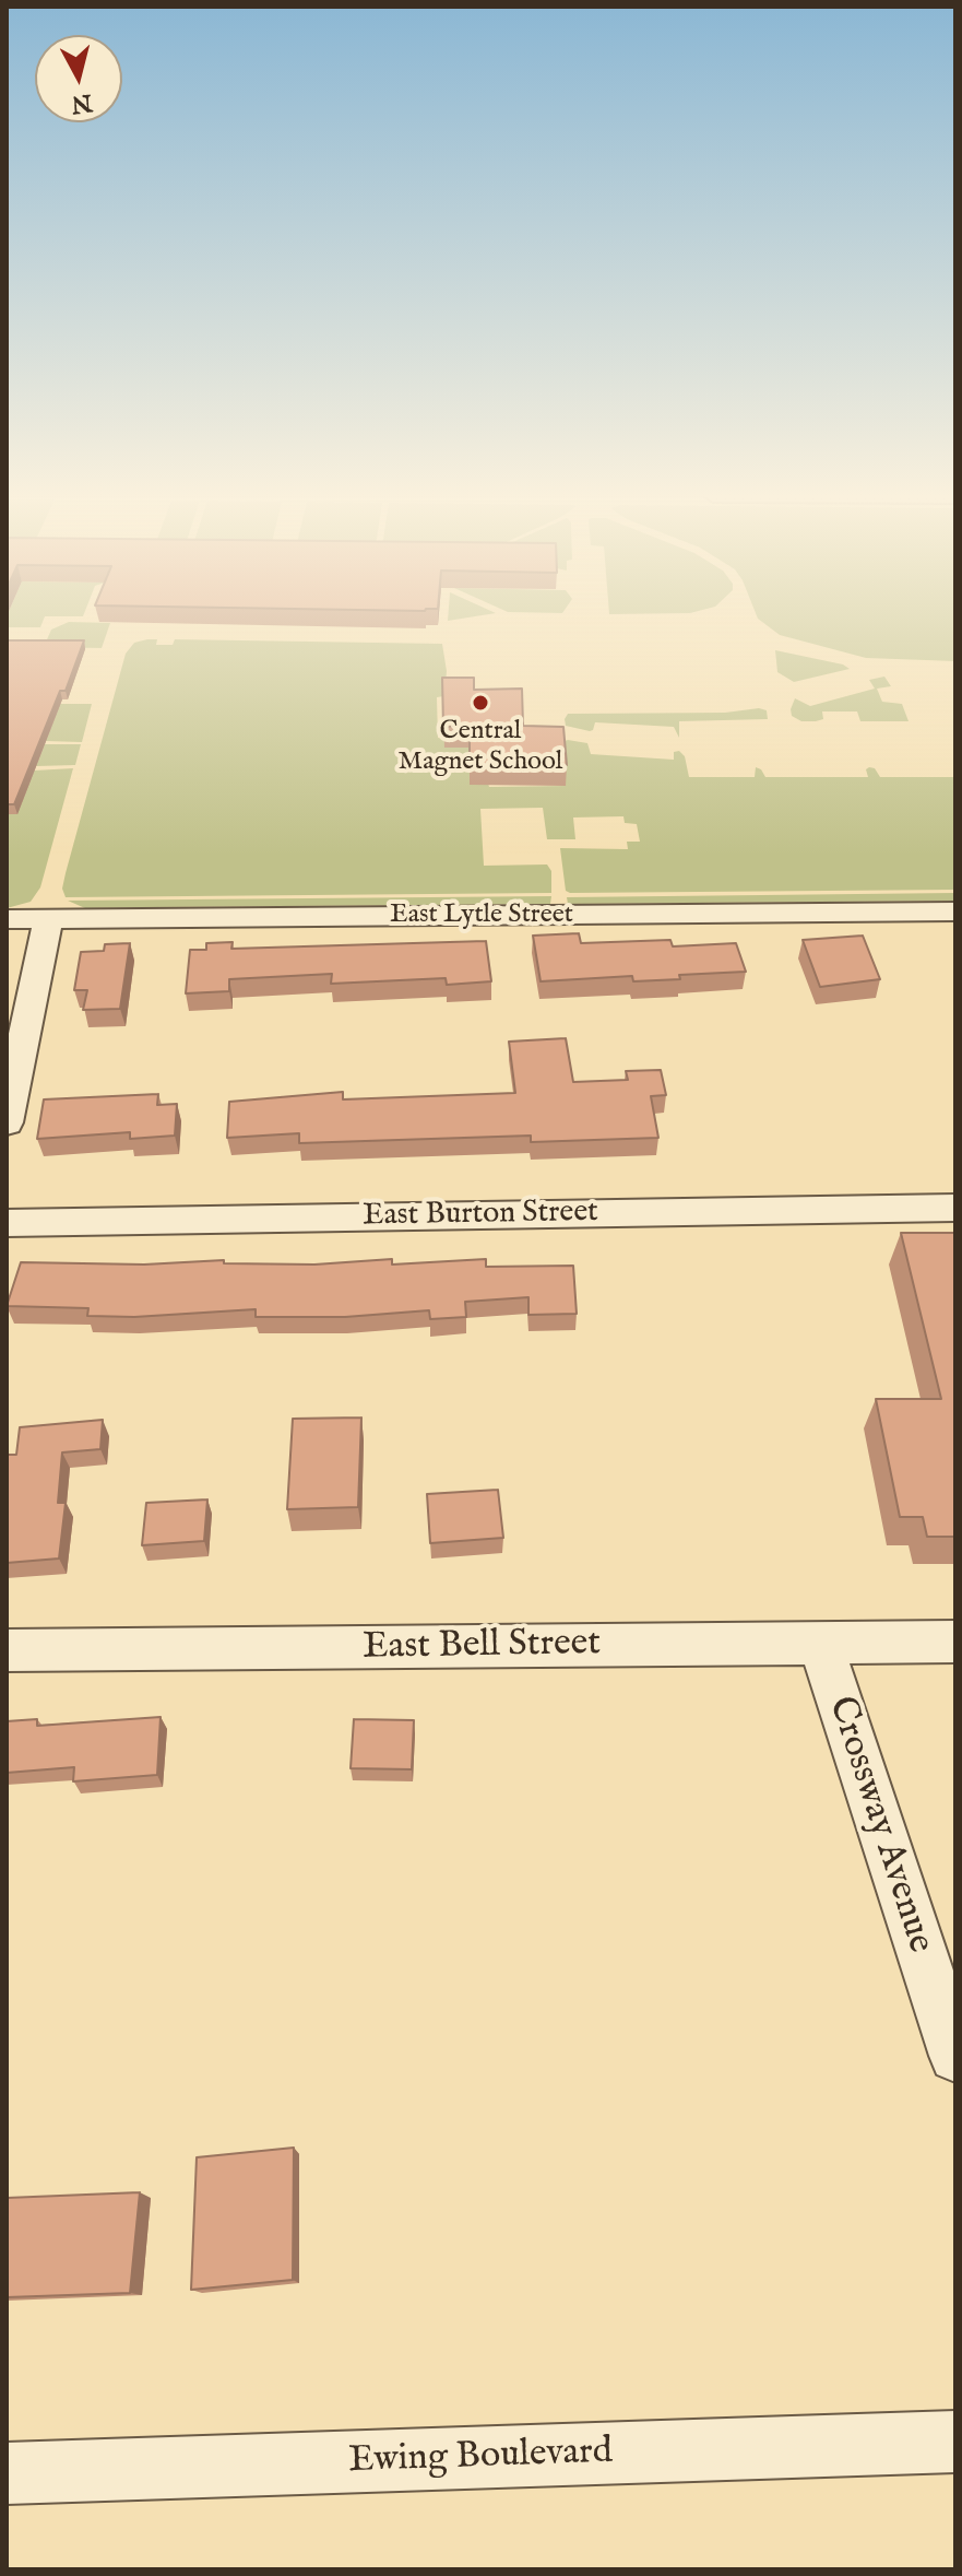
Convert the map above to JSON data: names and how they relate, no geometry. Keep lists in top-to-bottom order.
{
  "streets": {
    "street": [
      "East Lytle Street",
      "East Burton Street",
      "East Bell Street",
      "Crossway Avenue",
      "Ewing Boulevard"
    ]
  },
  "crossings": [
    ["East Bell Street", "Crossway Avenue"]
  ],
  "places": ["Central Magnet School"],
  "north": "bottom"
}
